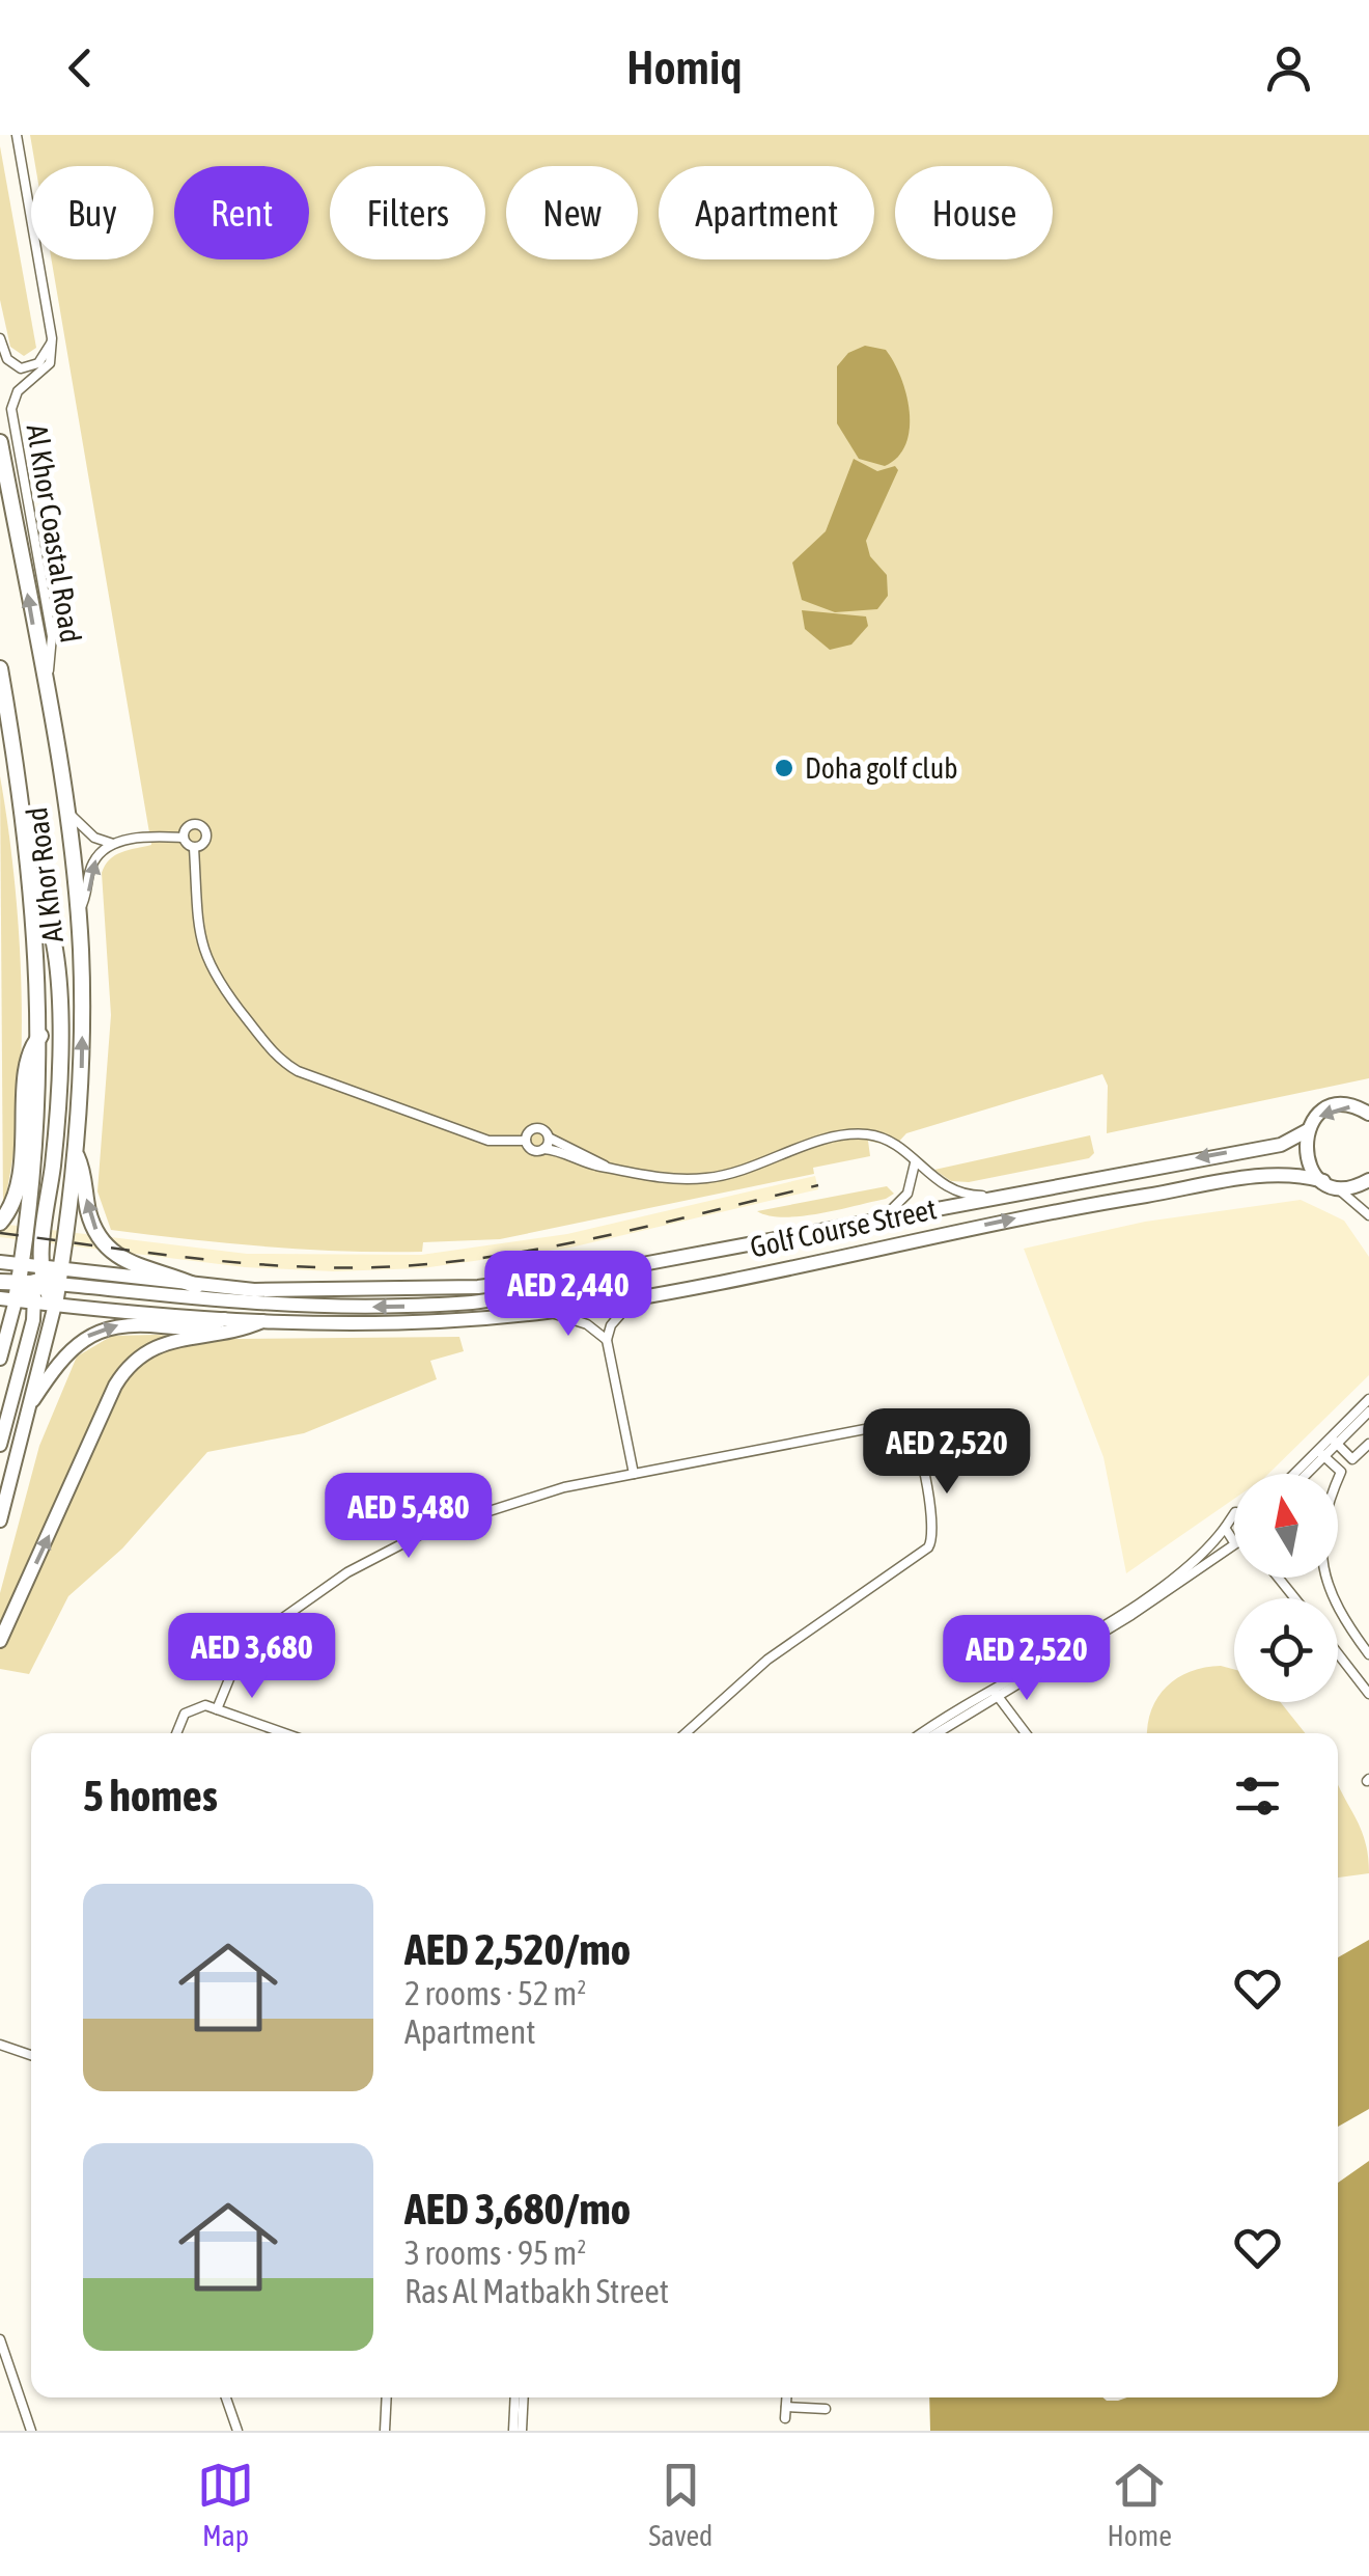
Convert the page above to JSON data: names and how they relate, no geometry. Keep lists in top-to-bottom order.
{
  "streets": {
    "highway": ["Al Khor Road"],
    "main road": ["Golf Course Street"],
    "street": ["Al Khor Coastal Road"]
  },
  "crossings": [
    ["Al Khor Coastal Road", "Al Khor Road"],
    ["Al Khor Road", "Golf Course Street"]
  ],
  "places": ["Doha golf club"],
  "north": "top",
  "page": {
    "header": "Homiq",
    "chip": [
      "Buy",
      "Rent",
      "Filters",
      "New",
      "Apartment",
      "House"
    ],
    "price": [
      "AED 2,440",
      "AED 2,520",
      "AED 5,480",
      "AED 3,680",
      "AED 2,520"
    ],
    "heading": "5 homes",
    "list": [
      {
        "name": "AED 2,520/mo",
        "note": "2 rooms · 52 m² · Apartment"
      },
      {
        "name": "AED 3,680/mo",
        "note": "3 rooms · 95 m² · Ras Al Matbakh Street"
      }
    ],
    "tabs": ["Map", "Saved", "Home"]
  }
}
